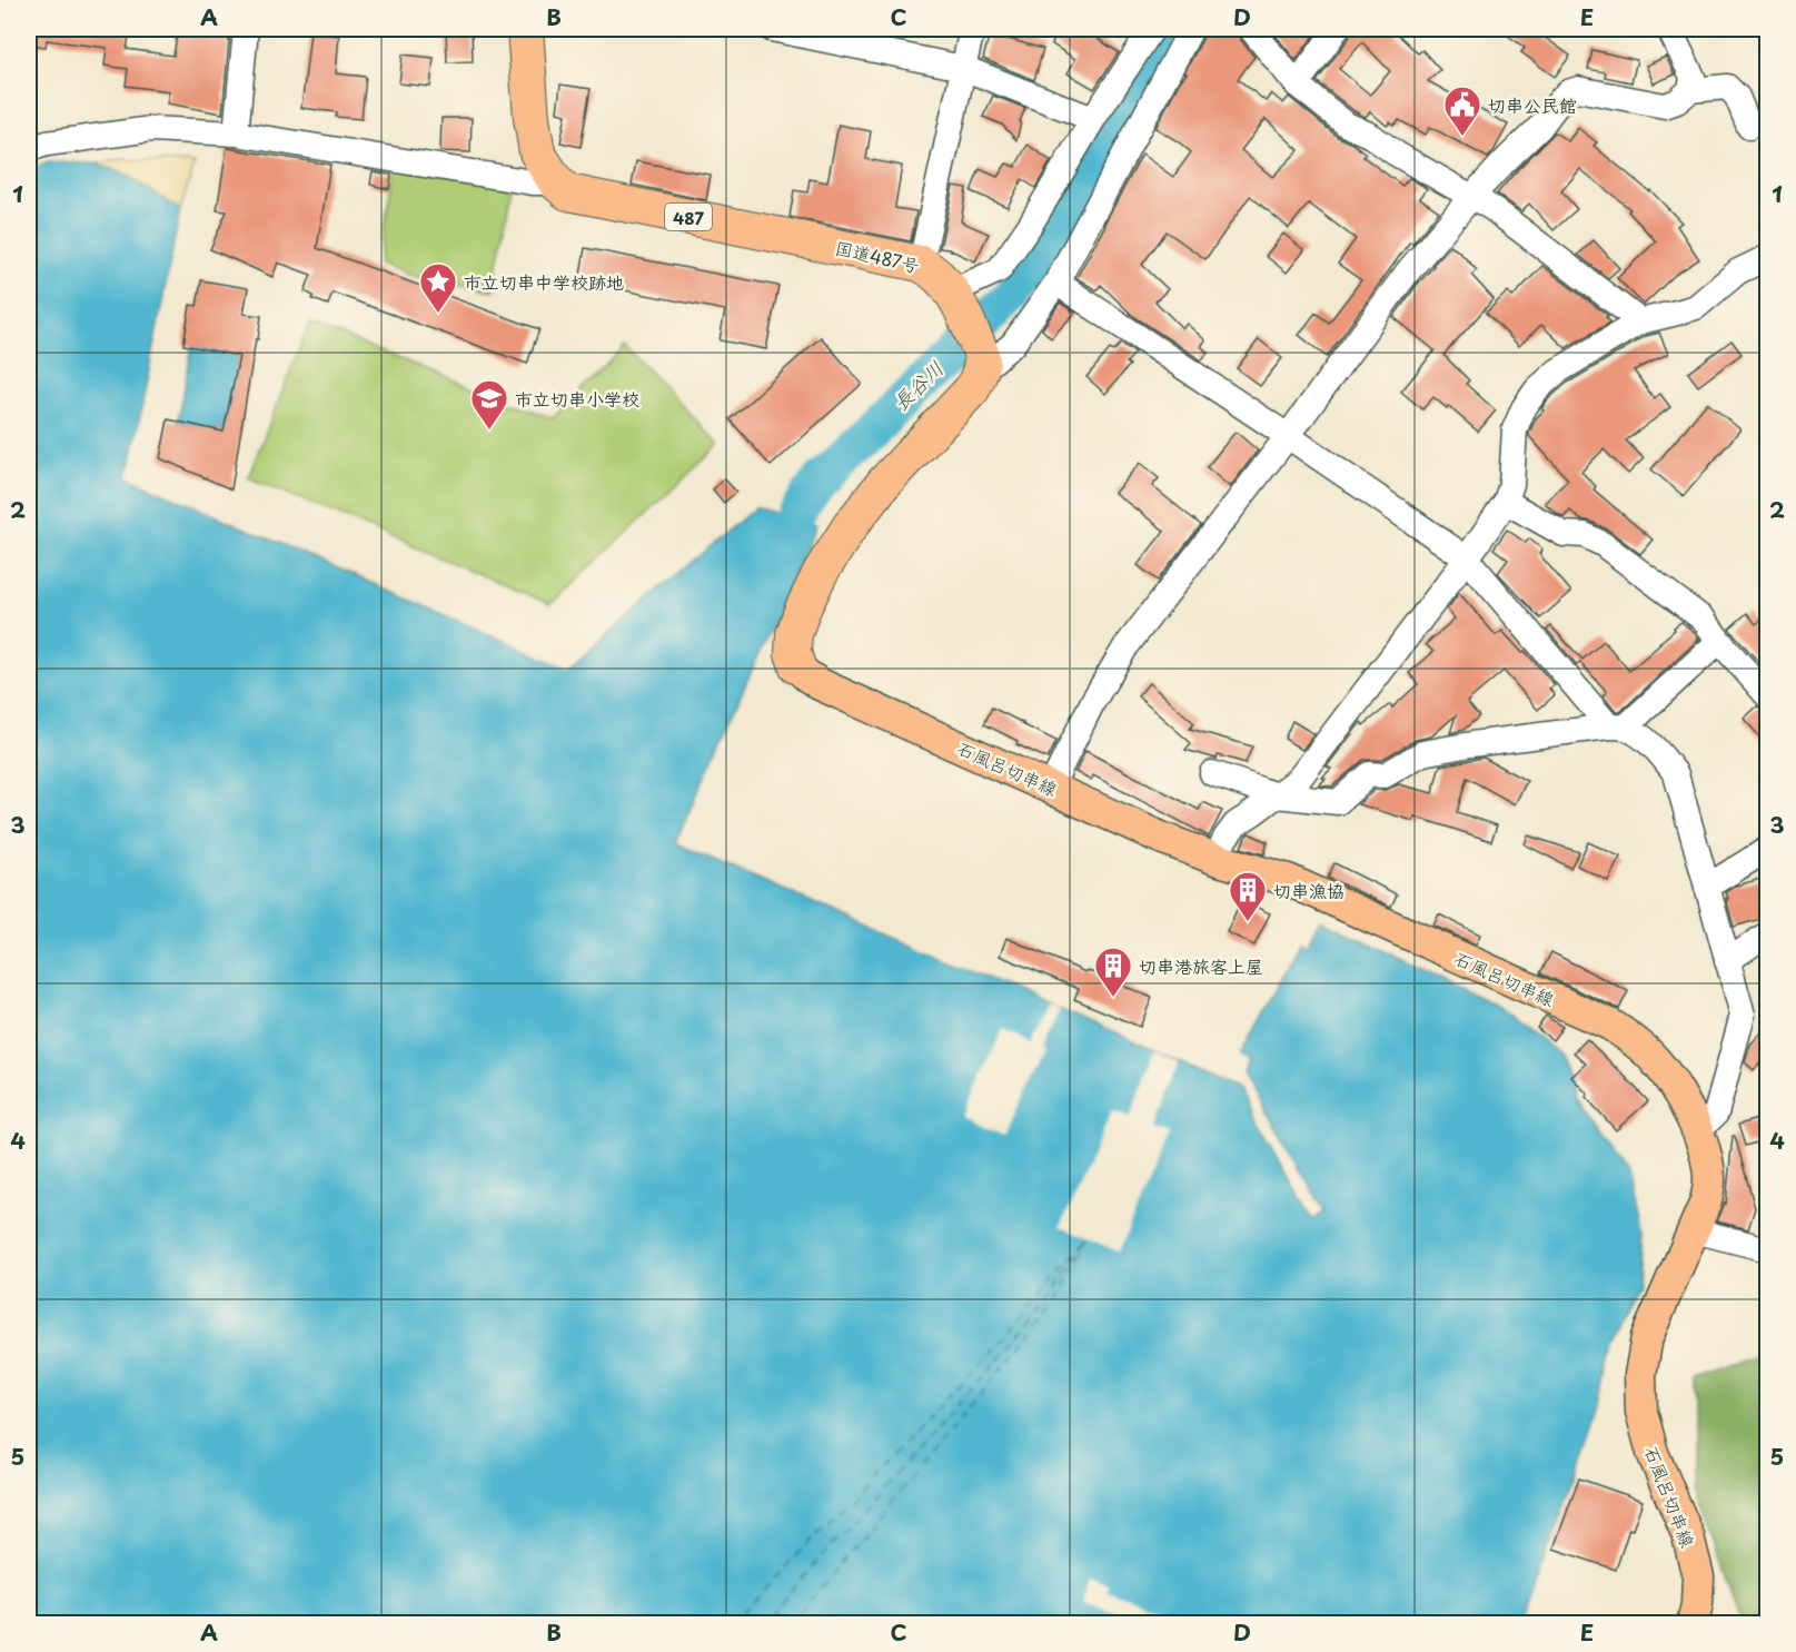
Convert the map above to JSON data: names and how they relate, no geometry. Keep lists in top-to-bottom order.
{
  "streets": {
    "highway": ["487", "国道487号"],
    "main road": ["石風呂切串線"]
  },
  "water": ["長谷川"],
  "places": {
    "public building": ["切串公民館"],
    "place": ["市立切串中学校跡地"],
    "school or university": ["市立切串小学校"],
    "building": ["切串漁協", "切串港旅客上屋"]
  },
  "grid": {
    "columns": [
      "A",
      "B",
      "C",
      "D",
      "E"
    ],
    "rows": [
      "1",
      "2",
      "3",
      "4",
      "5"
    ]
  }
}
